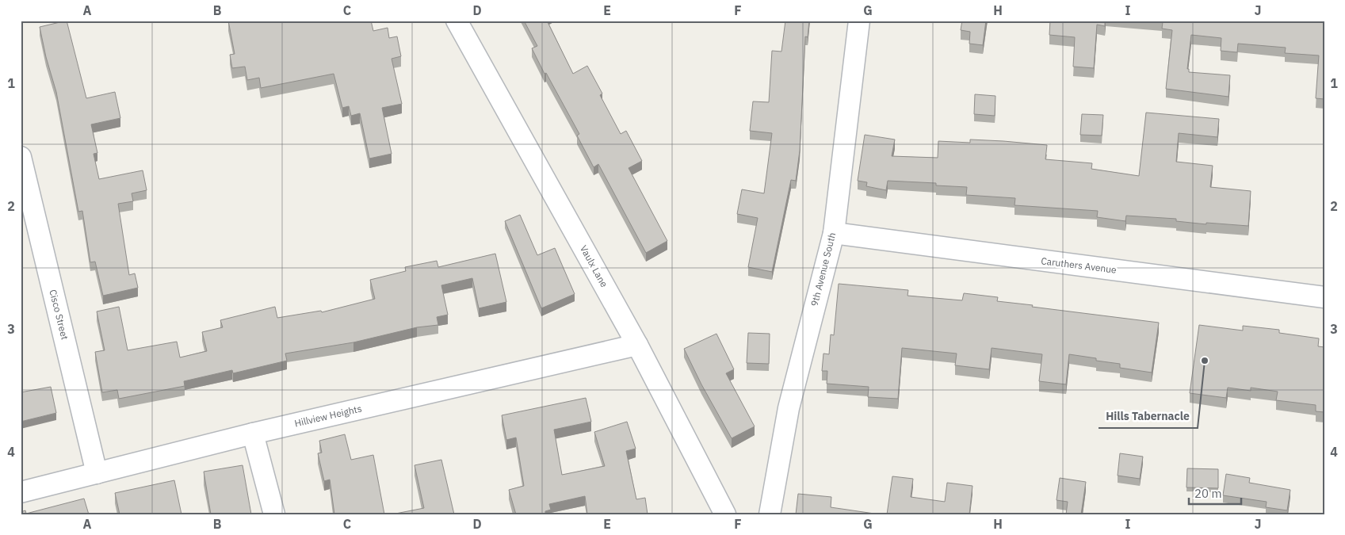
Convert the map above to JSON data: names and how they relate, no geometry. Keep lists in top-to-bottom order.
{
  "streets": {
    "street": [
      "Caruthers Avenue",
      "Vaulx Lane",
      "9th Avenue South",
      "Cisco Street",
      "Hillview Heights"
    ]
  },
  "crossings": [
    ["Caruthers Avenue", "9th Avenue South"],
    ["Vaulx Lane", "Hillview Heights"],
    ["Cisco Street", "Hillview Heights"]
  ],
  "places": ["Hills Tabernacle"],
  "scale_bar": "20 m",
  "grid": {
    "columns": [
      "A",
      "B",
      "C",
      "D",
      "E",
      "F",
      "G",
      "H",
      "I",
      "J"
    ],
    "rows": [
      "1",
      "2",
      "3",
      "4"
    ]
  }
}
